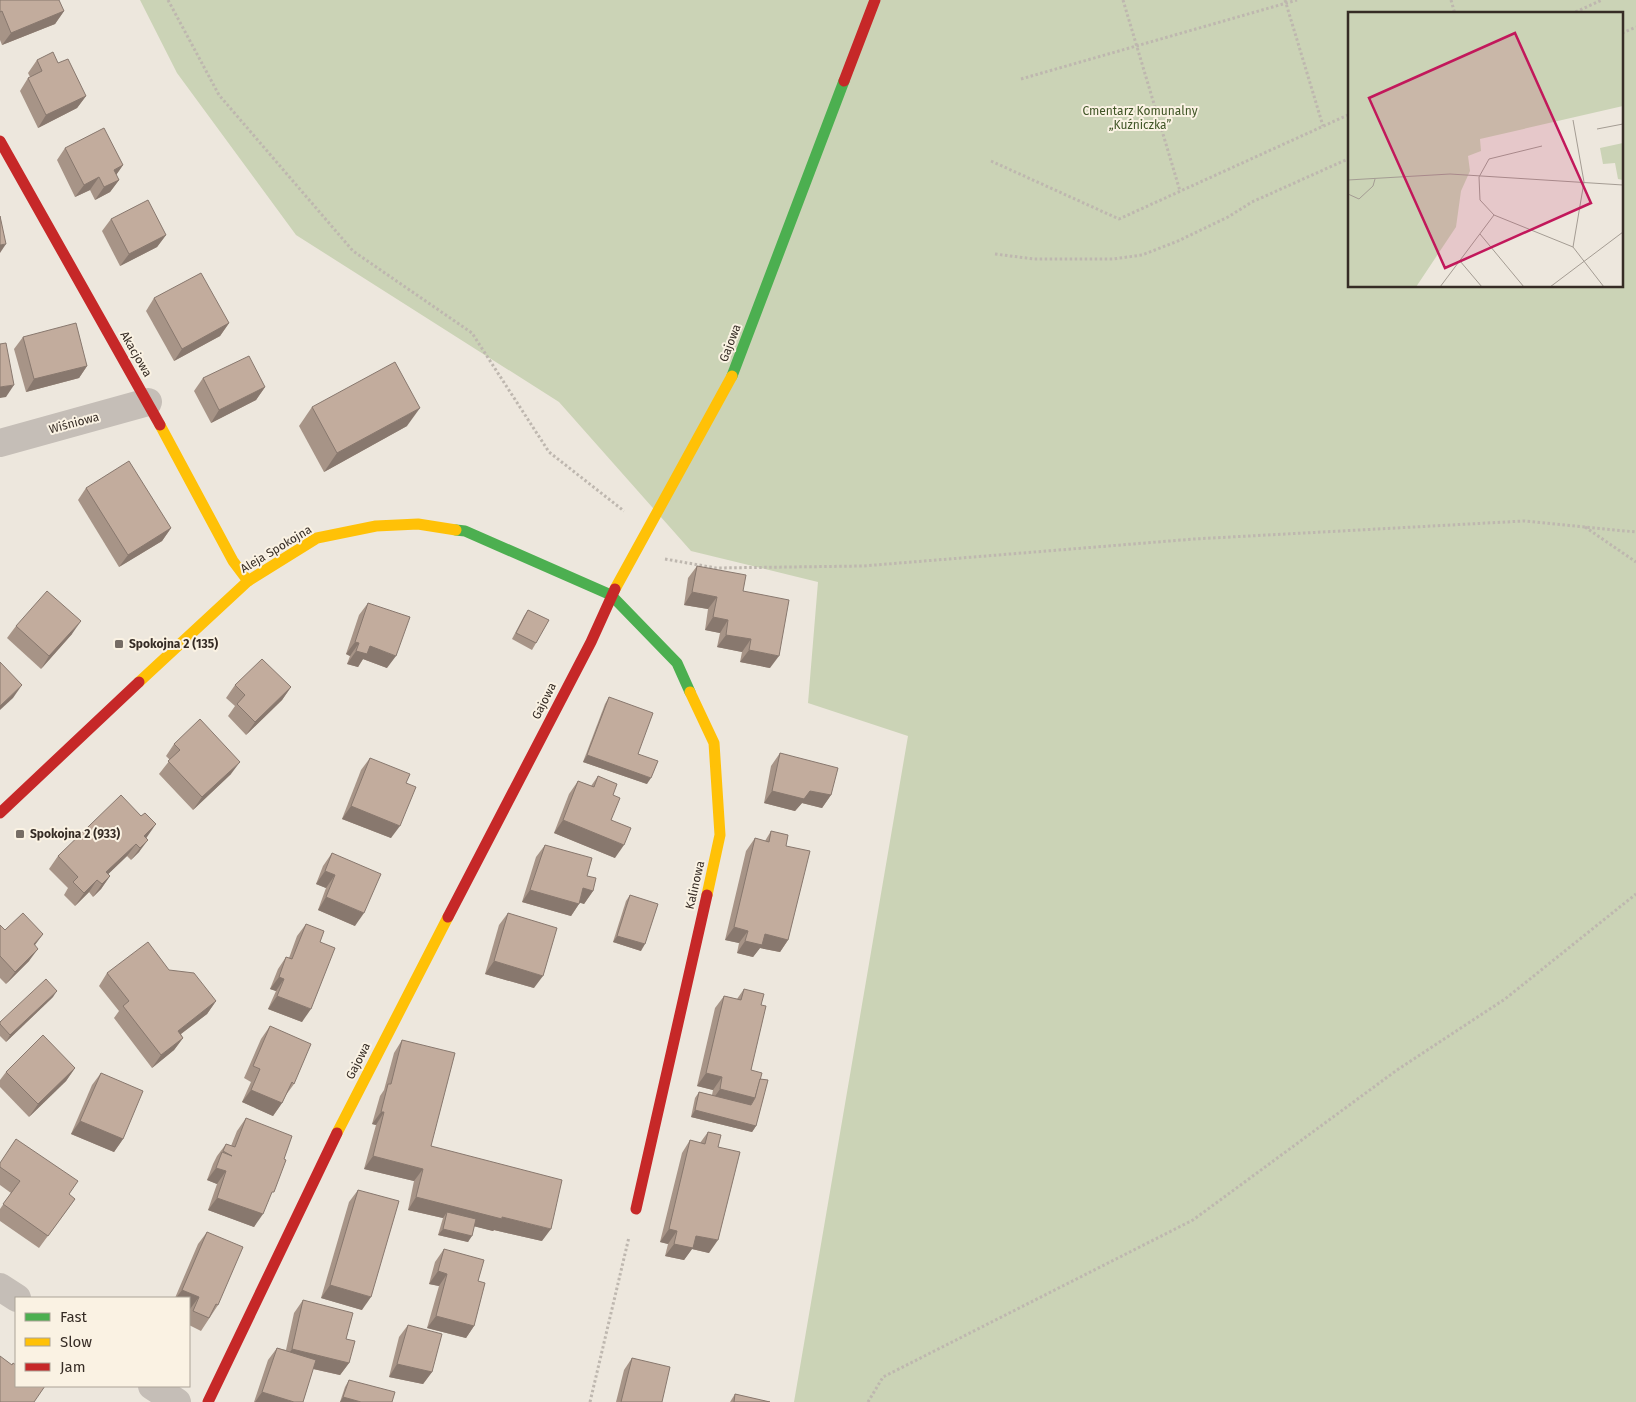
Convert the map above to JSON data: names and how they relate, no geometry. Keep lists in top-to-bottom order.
{
  "streets": {
    "street": [
      "Gajowa",
      "Akacjowa",
      "Wiśniowa",
      "Aleja Spokojna",
      "Kalinowa"
    ]
  },
  "crossings": [
    ["Gajowa", "Aleja Spokojna"],
    ["Gajowa", "Kalinowa"],
    ["Akacjowa", "Wiśniowa"],
    ["Akacjowa", "Aleja Spokojna"],
    ["Aleja Spokojna", "Kalinowa"]
  ],
  "parks": ["Cmentarz Komunalny „Kuźniczka”"],
  "places": {
    "transit": ["Spokojna 2 (135)", "Spokojna 2 (933)"]
  },
  "legend": ["Fast", "Slow", "Jam"]
}
